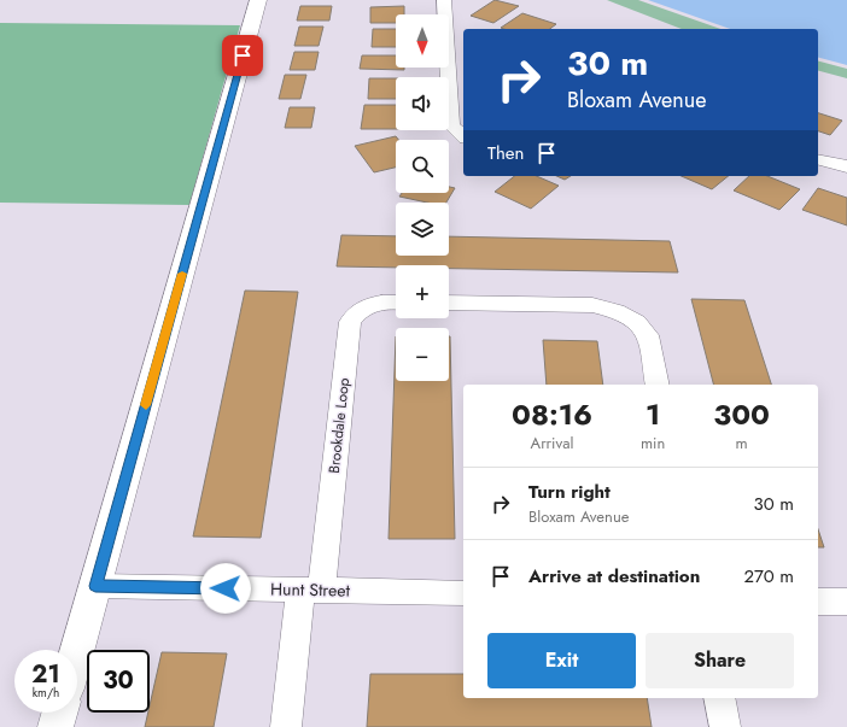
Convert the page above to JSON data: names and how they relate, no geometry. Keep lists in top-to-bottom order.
{
  "streets": {
    "street": ["Brookdale Loop", "Hunt Street"]
  },
  "crossings": [
    ["Brookdale Loop", "Hunt Street"]
  ],
  "north": "bottom",
  "page": {
    "map_buttons": ["+", "−"],
    "turn": ["30 m", "Bloxam Avenue"],
    "then": "Then",
    "eta": [
      "08:16",
      "Arrival",
      "1",
      "min",
      "300",
      "m"
    ],
    "list": [
      {
        "name": "Turn right",
        "note": "Bloxam Avenue",
        "value": "30 m"
      },
      {
        "name": "Arrive at destination",
        "value": "270 m"
      }
    ],
    "buttons": ["Exit", "Share"],
    "speed": "21 km/h",
    "limit": "30"
  }
}
